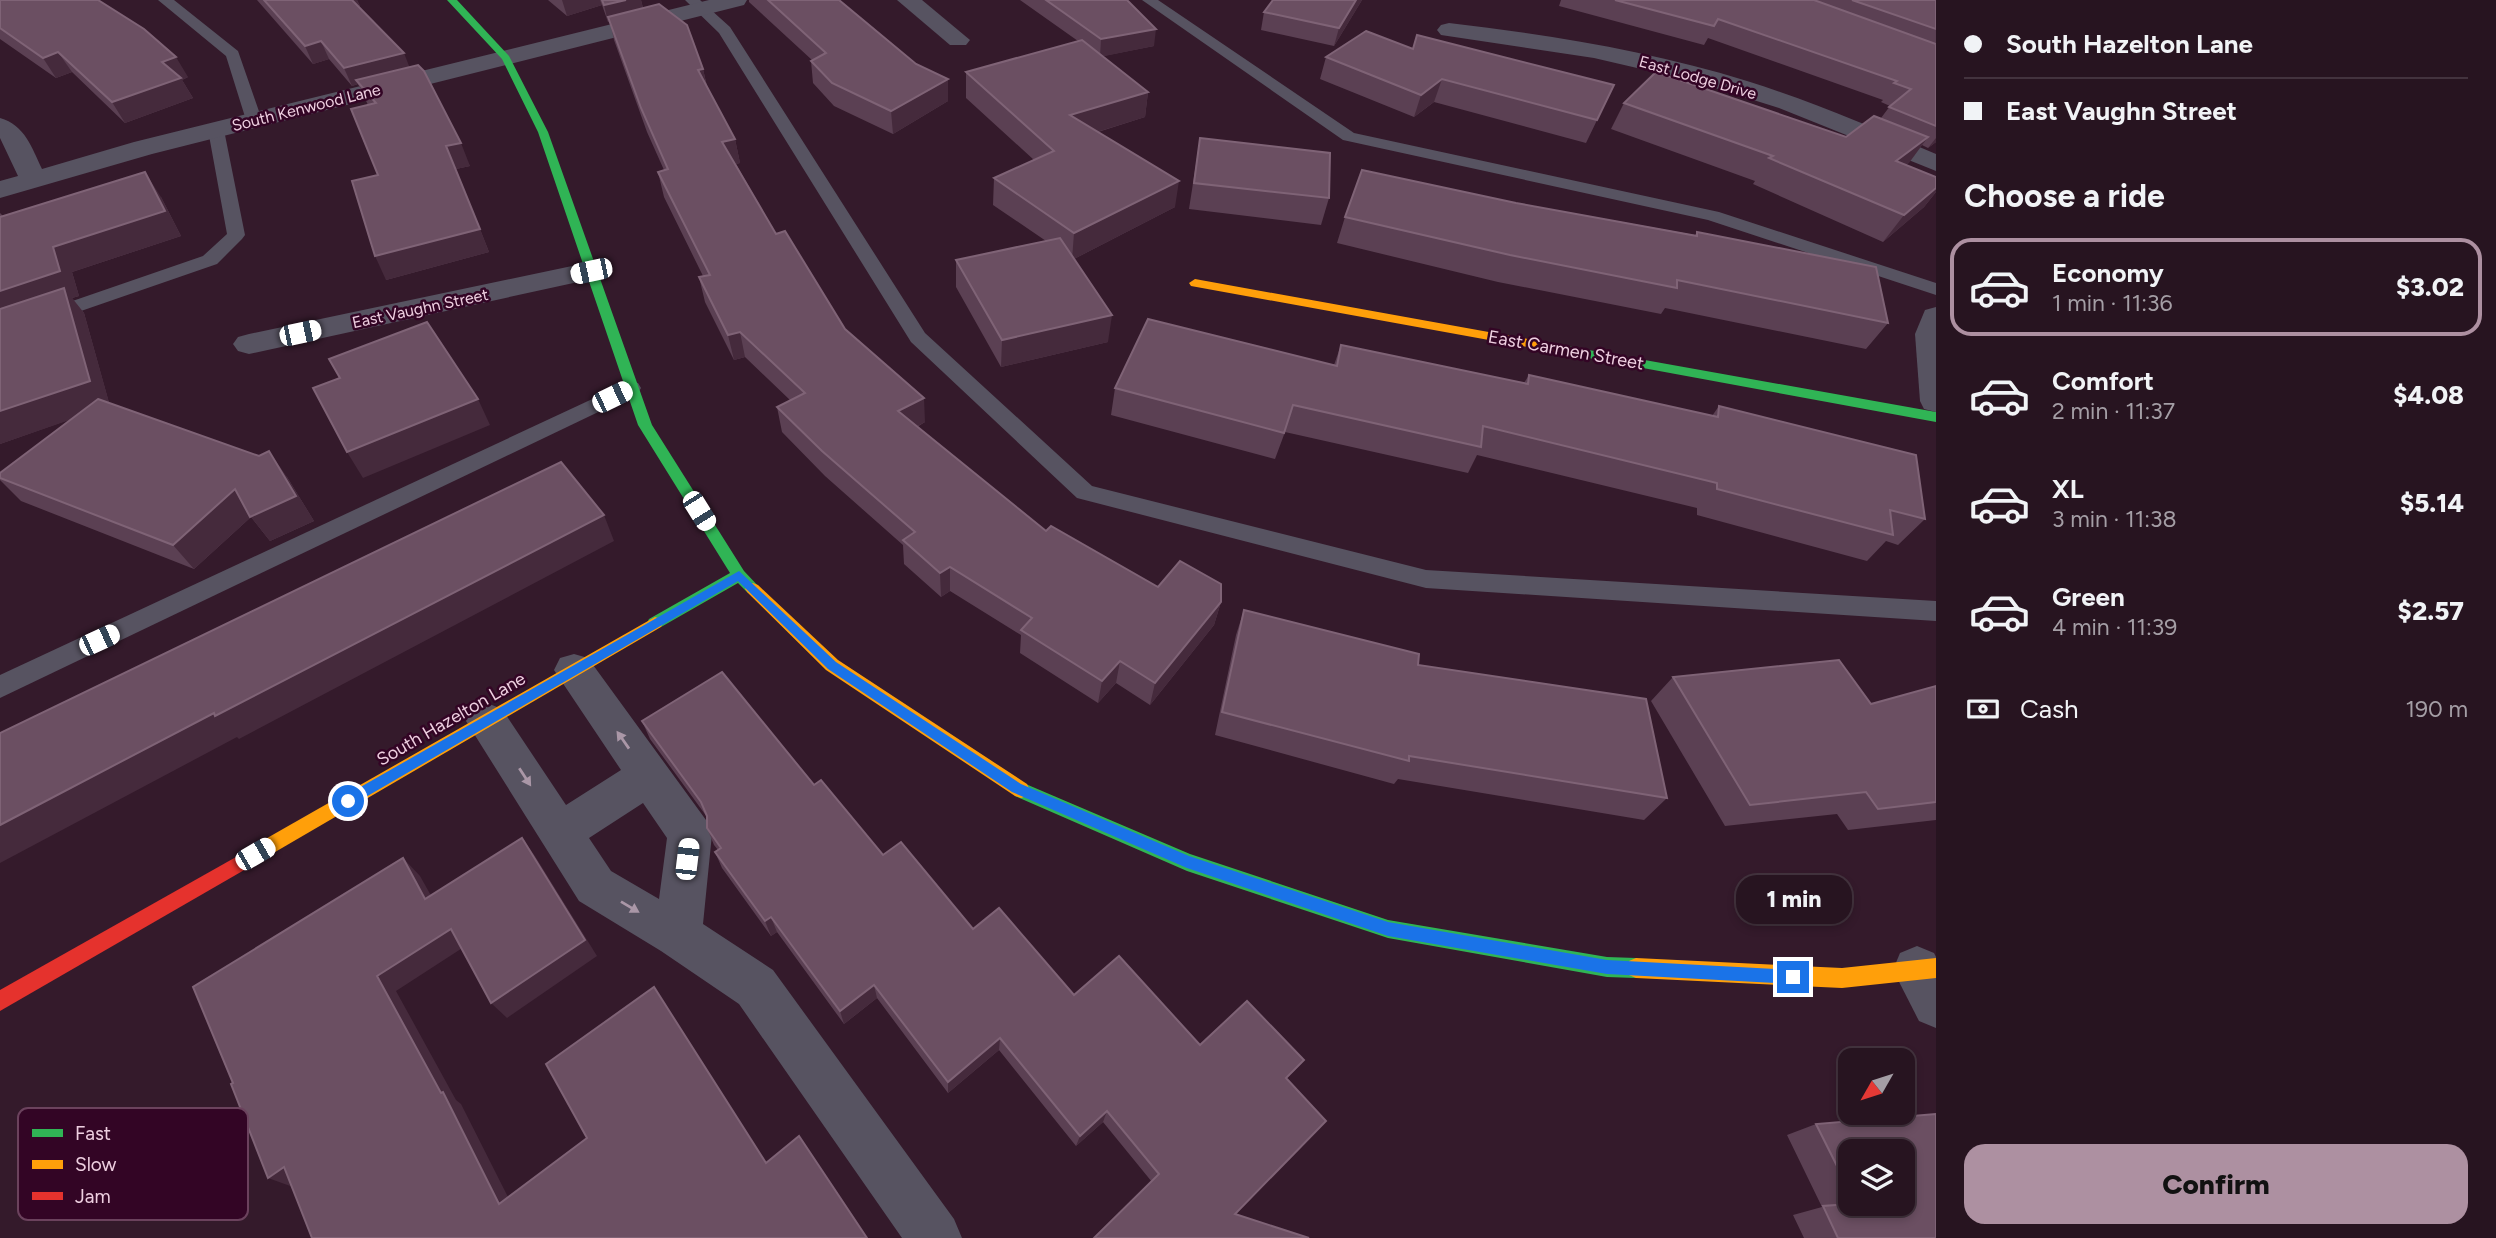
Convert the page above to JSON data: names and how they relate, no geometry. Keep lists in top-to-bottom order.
{
  "streets": {
    "street": [
      "East Lodge Drive",
      "South Kenwood Lane",
      "East Vaughn Street",
      "East Carmen Street",
      "South Hazelton Lane"
    ]
  },
  "legend": ["Fast", "Slow", "Jam"],
  "north": "bottom left",
  "page": {
    "banner": ["South Hazelton Lane", "East Vaughn Street"],
    "heading": "Choose a ride",
    "list": [
      {
        "name": "Economy",
        "note": "1 min · 11:36",
        "value": "$3.02"
      },
      {
        "name": "Comfort",
        "note": "2 min · 11:37",
        "value": "$4.08"
      },
      {
        "name": "XL",
        "note": "3 min · 11:38",
        "value": "$5.14"
      },
      {
        "name": "Green",
        "note": "4 min · 11:39",
        "value": "$2.57"
      }
    ],
    "pay": ["Cash", "190 m"],
    "bubble": "1 min",
    "buttons": "Confirm"
  }
}
